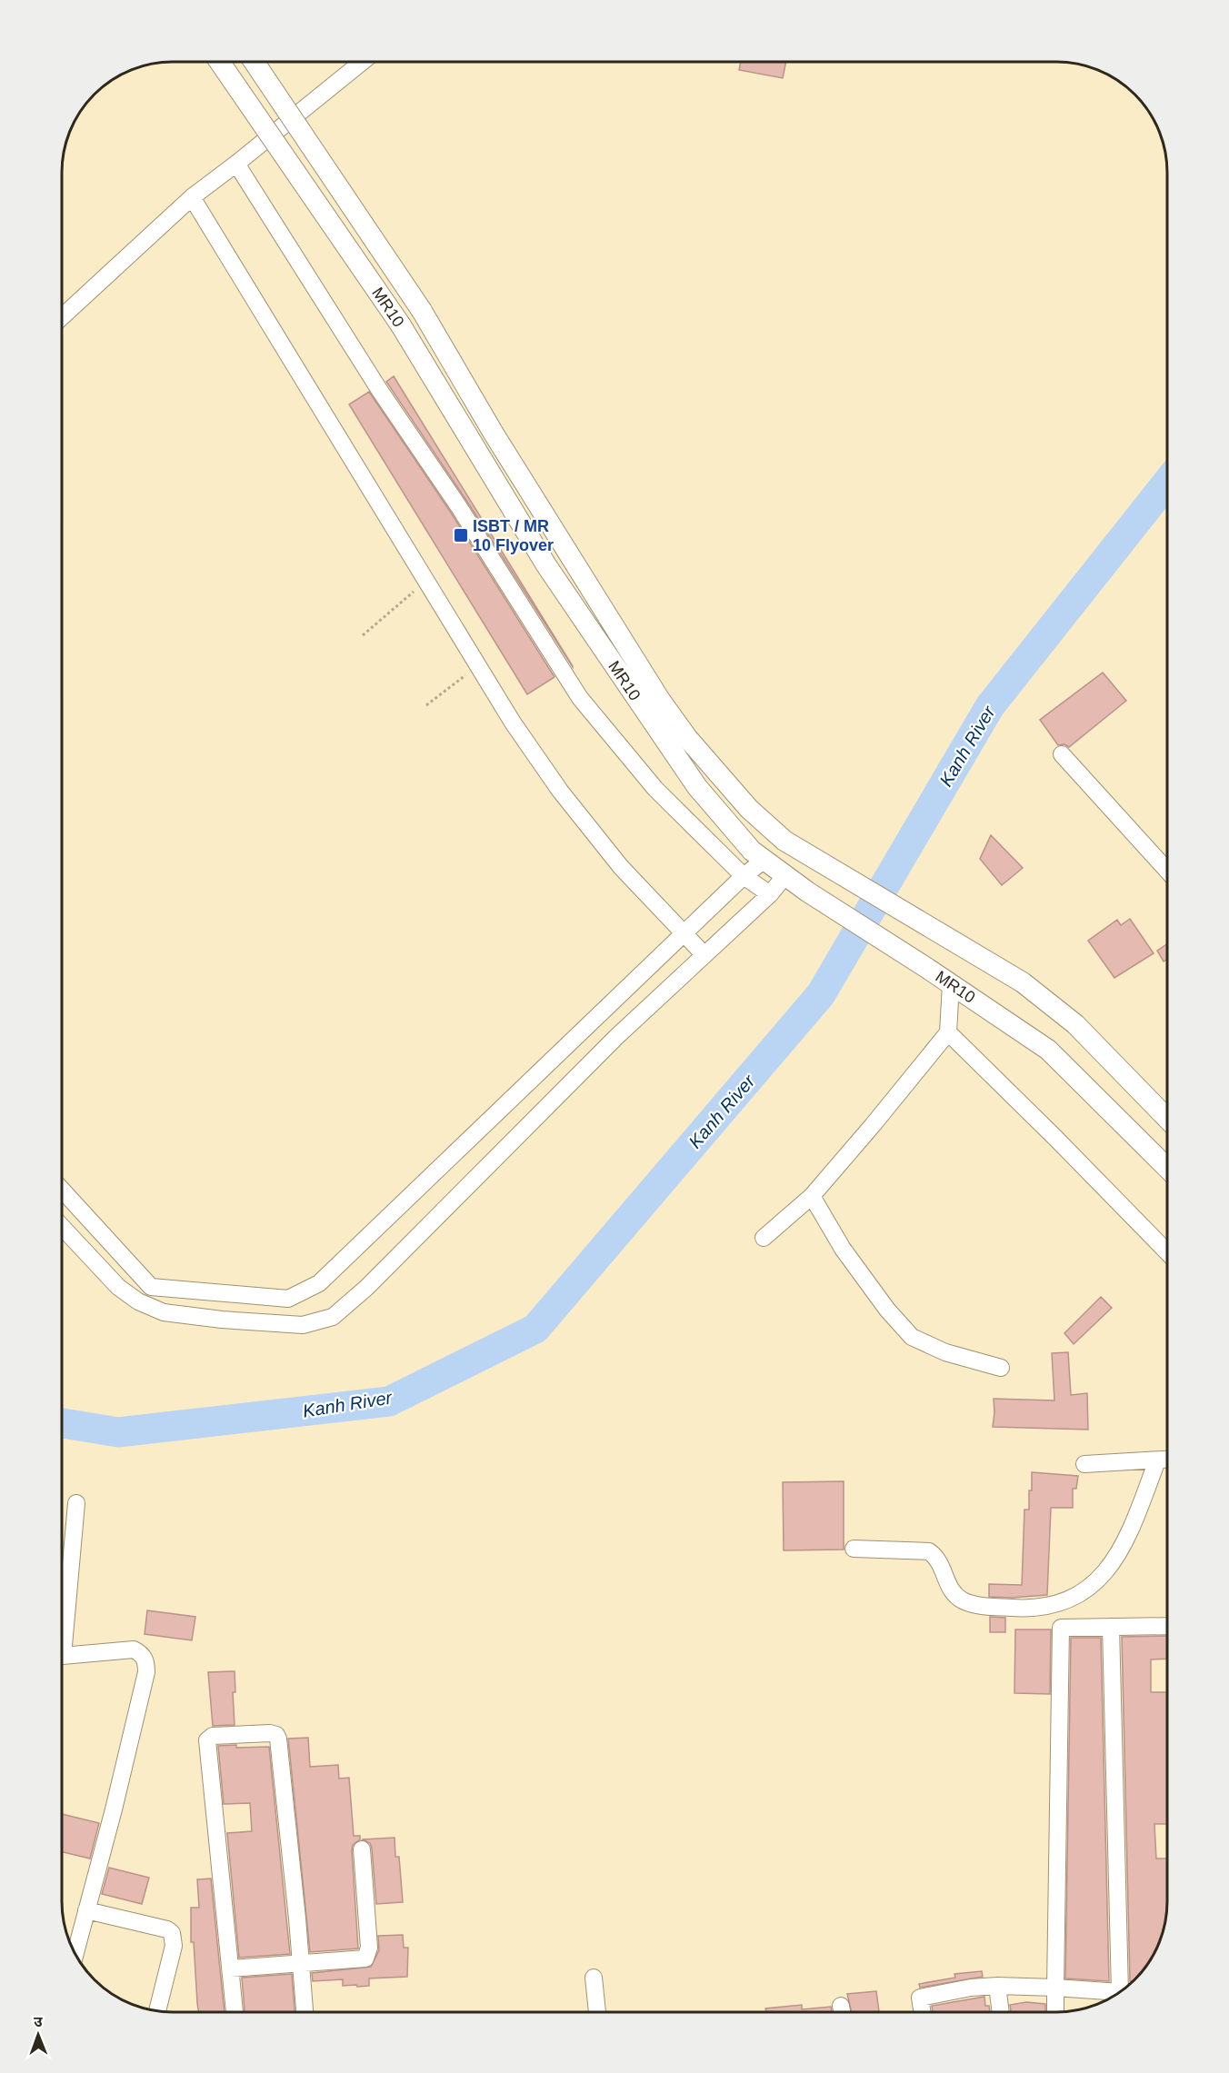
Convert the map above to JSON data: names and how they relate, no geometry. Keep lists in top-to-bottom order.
{
  "streets": {
    "main road": ["MR10"]
  },
  "water": ["Kanh River"],
  "places": {
    "transit": ["ISBT / MR 10 Flyover"]
  },
  "north": "top"
}
